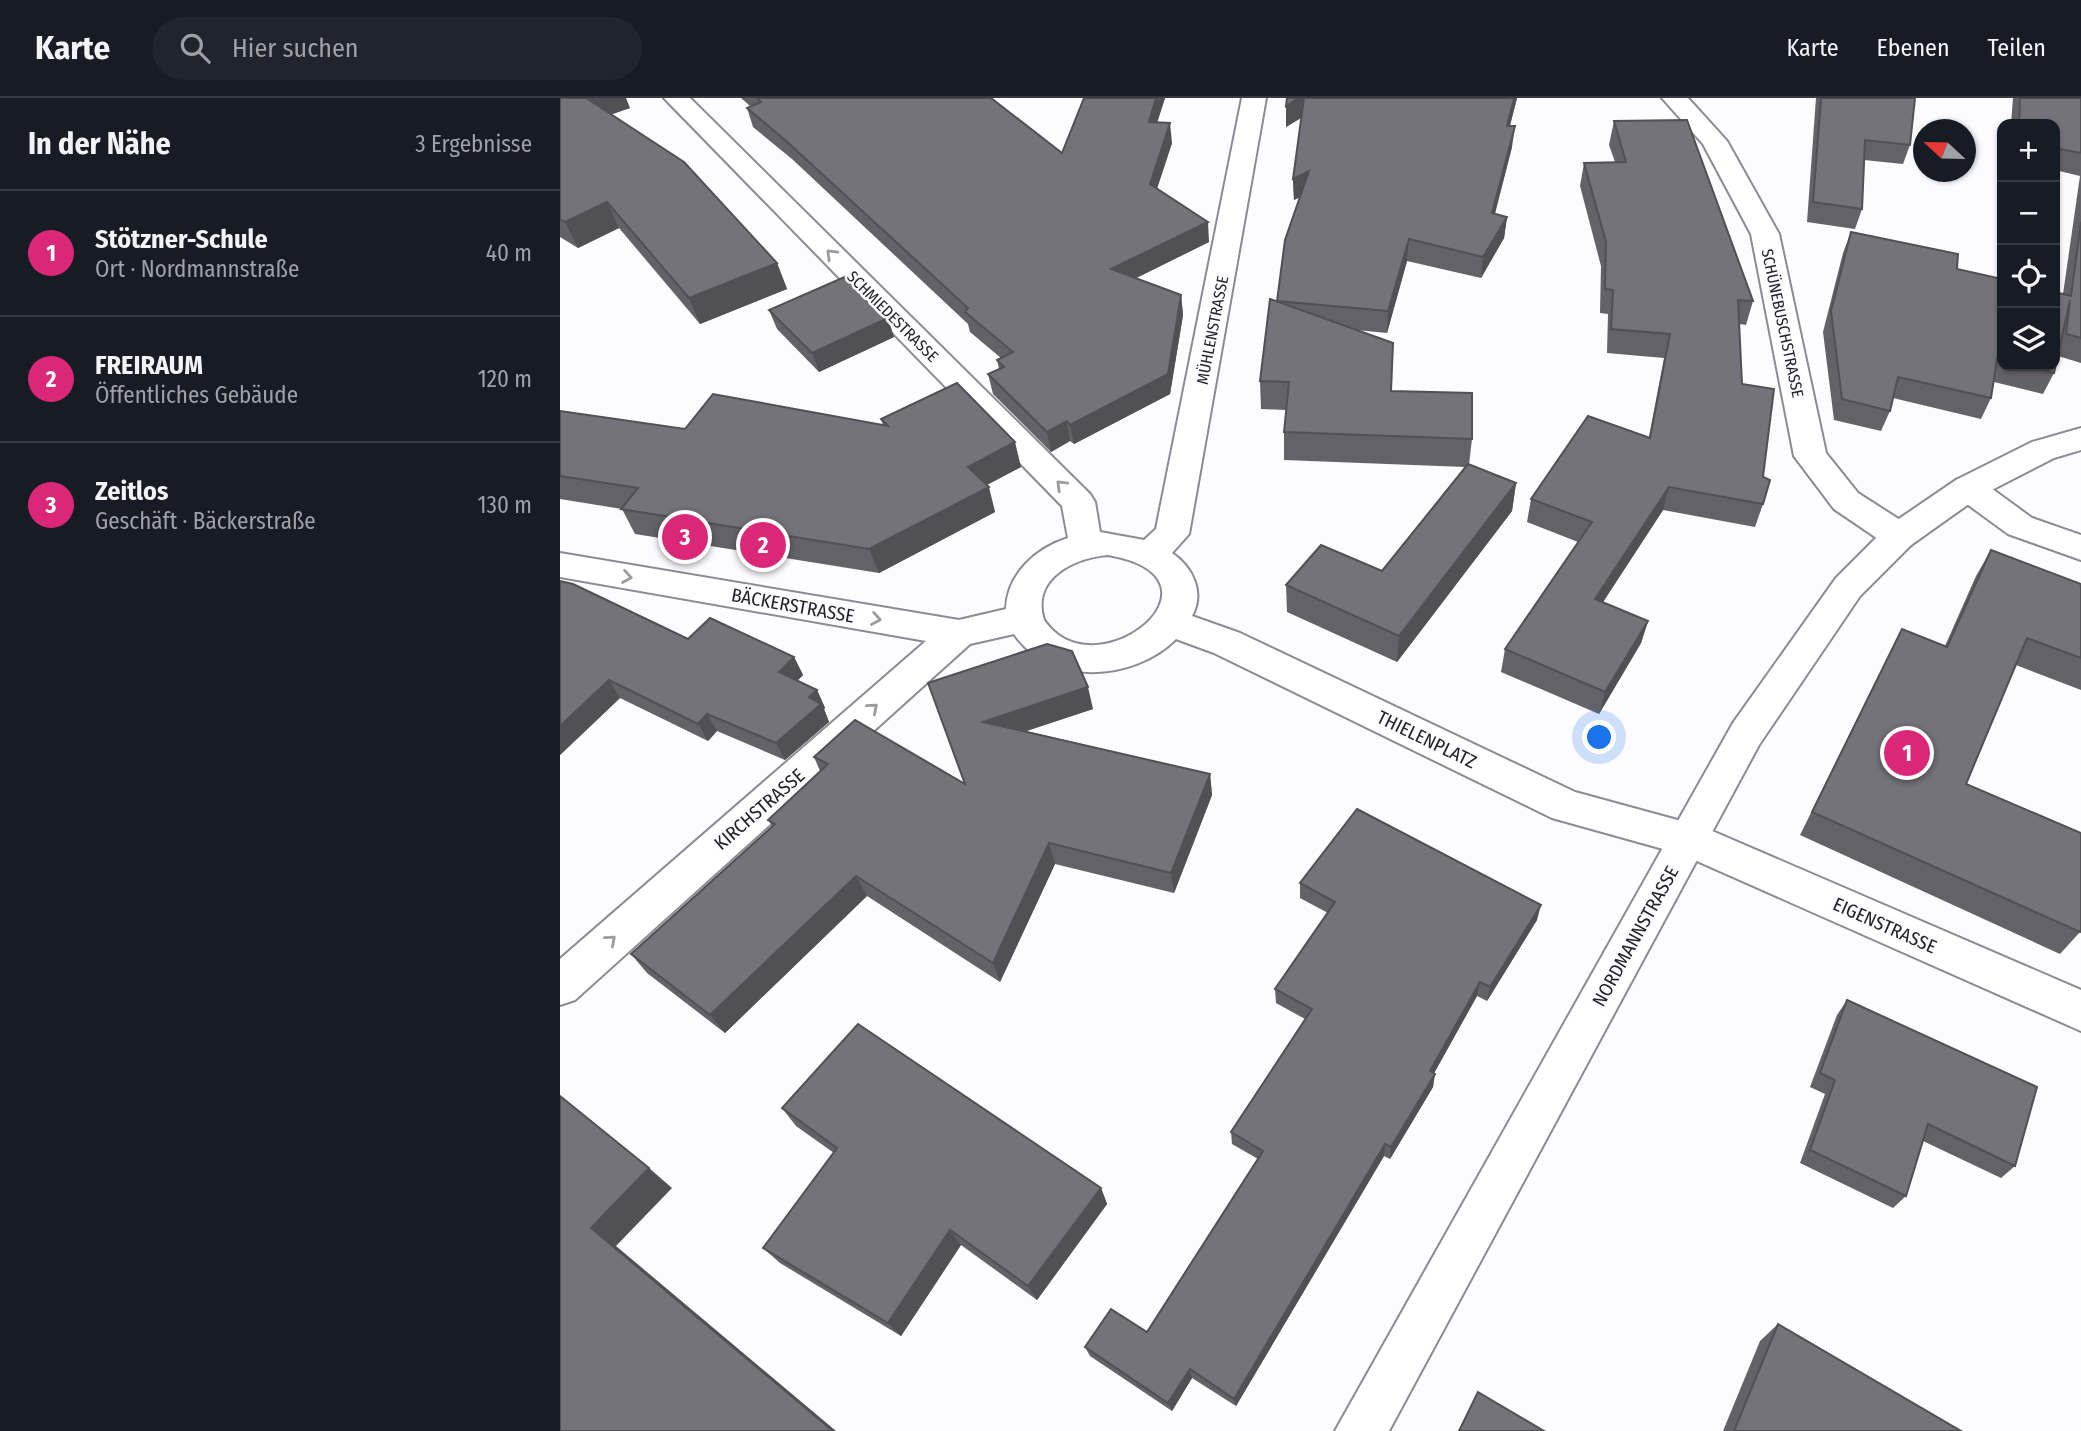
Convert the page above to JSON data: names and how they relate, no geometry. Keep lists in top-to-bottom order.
{
  "streets": {
    "street": [
      "SCHMIEDESTRASSE",
      "SCHÜNEBUSCHSTRASSE",
      "MÜHLENSTRASSE",
      "BÄCKERSTRASSE",
      "THIELENPLATZ",
      "KIRCHSTRASSE",
      "EIGENSTRASSE",
      "NORDMANNSTRASSE"
    ]
  },
  "crossings": [
    ["SCHMIEDESTRASSE", "MÜHLENSTRASSE"],
    ["SCHMIEDESTRASSE", "BÄCKERSTRASSE"],
    ["SCHMIEDESTRASSE", "THIELENPLATZ"],
    ["SCHÜNEBUSCHSTRASSE", "NORDMANNSTRASSE"],
    ["MÜHLENSTRASSE", "BÄCKERSTRASSE"],
    ["MÜHLENSTRASSE", "THIELENPLATZ"],
    ["BÄCKERSTRASSE", "THIELENPLATZ"],
    ["BÄCKERSTRASSE", "KIRCHSTRASSE"],
    ["THIELENPLATZ", "EIGENSTRASSE"],
    ["THIELENPLATZ", "NORDMANNSTRASSE"],
    ["EIGENSTRASSE", "NORDMANNSTRASSE"]
  ],
  "one_way": ["SCHMIEDESTRASSE", "BÄCKERSTRASSE", "KIRCHSTRASSE"],
  "north": "left",
  "page": {
    "header": "Karte",
    "search": "Hier suchen",
    "nav": ["Karte", "Ebenen", "Teilen"],
    "heading": ["In der Nähe", "3 Ergebnisse"],
    "map_buttons": ["+", "−"],
    "list": [
      {
        "mark": "1",
        "name": "Stötzner-Schule",
        "note": "Ort · Nordmannstraße",
        "value": "40 m"
      },
      {
        "mark": "2",
        "name": "FREIRAUM",
        "note": "Öffentliches Gebäude",
        "value": "120 m"
      },
      {
        "mark": "3",
        "name": "Zeitlos",
        "note": "Geschäft · Bäckerstraße",
        "value": "130 m"
      }
    ],
    "pins": ["3", "2", "1"]
  }
}
